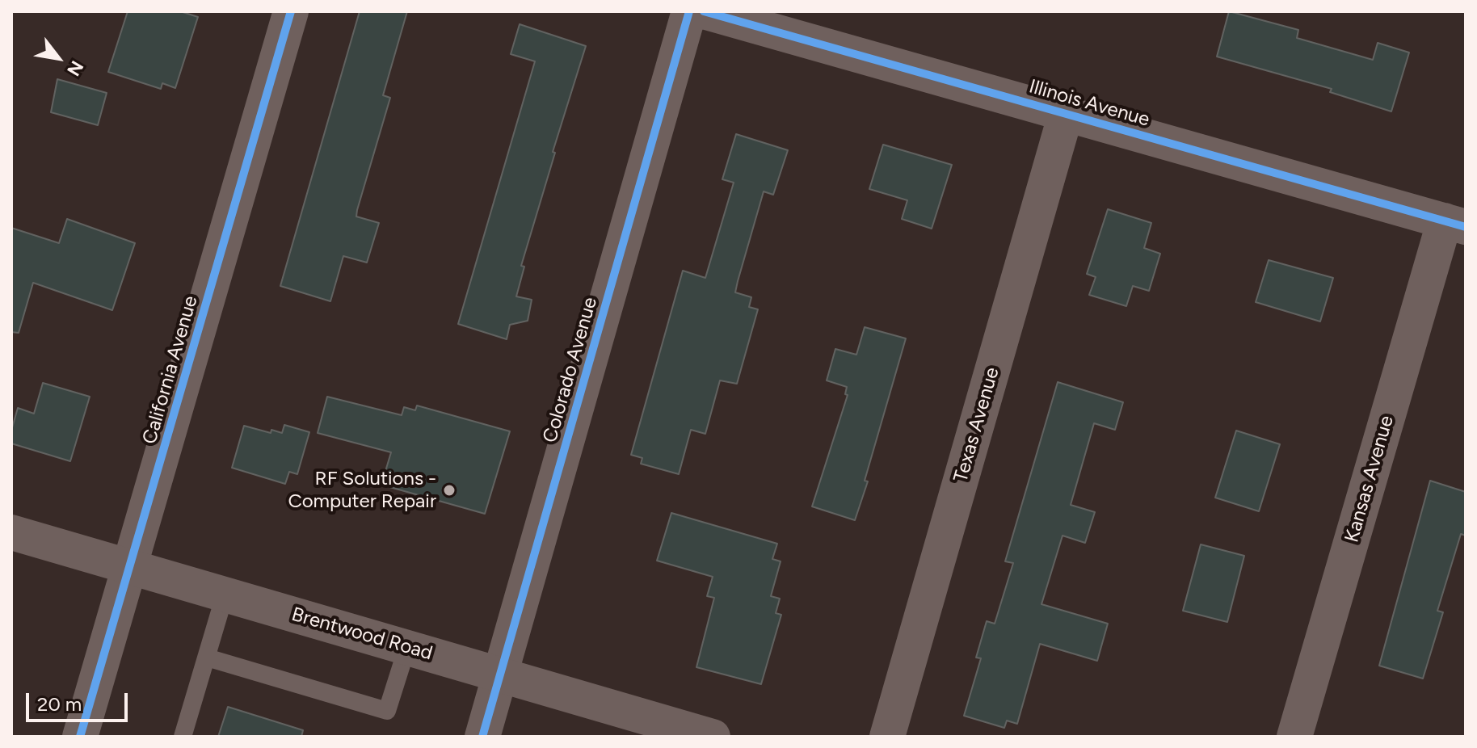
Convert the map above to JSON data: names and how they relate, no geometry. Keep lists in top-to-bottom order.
{
  "streets": {
    "street": [
      "Illinois Avenue",
      "California Avenue",
      "Colorado Avenue",
      "Texas Avenue",
      "Kansas Avenue",
      "Brentwood Road"
    ]
  },
  "crossings": [
    ["Illinois Avenue", "Texas Avenue"],
    ["Illinois Avenue", "Kansas Avenue"],
    ["California Avenue", "Brentwood Road"],
    ["Colorado Avenue", "Brentwood Road"]
  ],
  "places": ["RF Solutions - Computer Repair"],
  "scale_bar": "20 m",
  "north": "bottom right"
}
